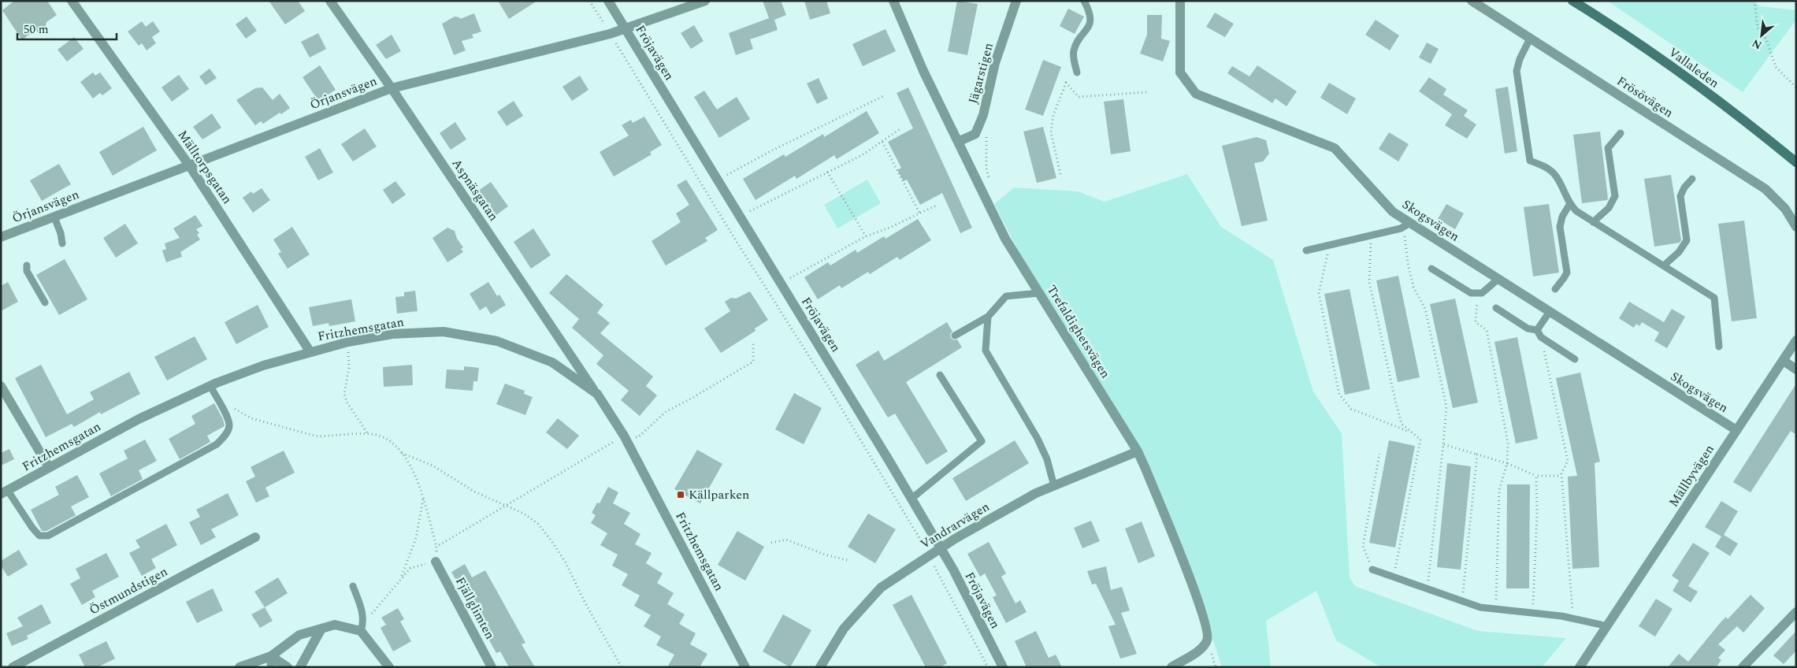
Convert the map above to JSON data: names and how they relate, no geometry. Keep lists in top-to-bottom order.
{
  "streets": {
    "main road": ["Vallaleden"],
    "street": [
      "Fröjavägen",
      "Jägarstigen",
      "Örjansvägen",
      "Frösövägen",
      "Mälltorpsgatan",
      "Aspnäsgatan",
      "Skogsvägen",
      "Fritzhemsgatan",
      "Trefaldighetsvägen",
      "Mällbyvägen",
      "Vandrarvägen",
      "Östmundstigen",
      "Fjällglimten"
    ]
  },
  "crossings": [
    ["Fröjavägen", "Örjansvägen"],
    ["Fröjavägen", "Vandrarvägen"],
    ["Jägarstigen", "Trefaldighetsvägen"],
    ["Örjansvägen", "Mälltorpsgatan"],
    ["Örjansvägen", "Aspnäsgatan"],
    ["Mälltorpsgatan", "Fritzhemsgatan"],
    ["Aspnäsgatan", "Fritzhemsgatan"],
    ["Skogsvägen", "Mällbyvägen"],
    ["Trefaldighetsvägen", "Vandrarvägen"]
  ],
  "places": {
    "transit": ["Källparken"]
  },
  "scale_bar": "50 m",
  "north": "bottom left"
}
